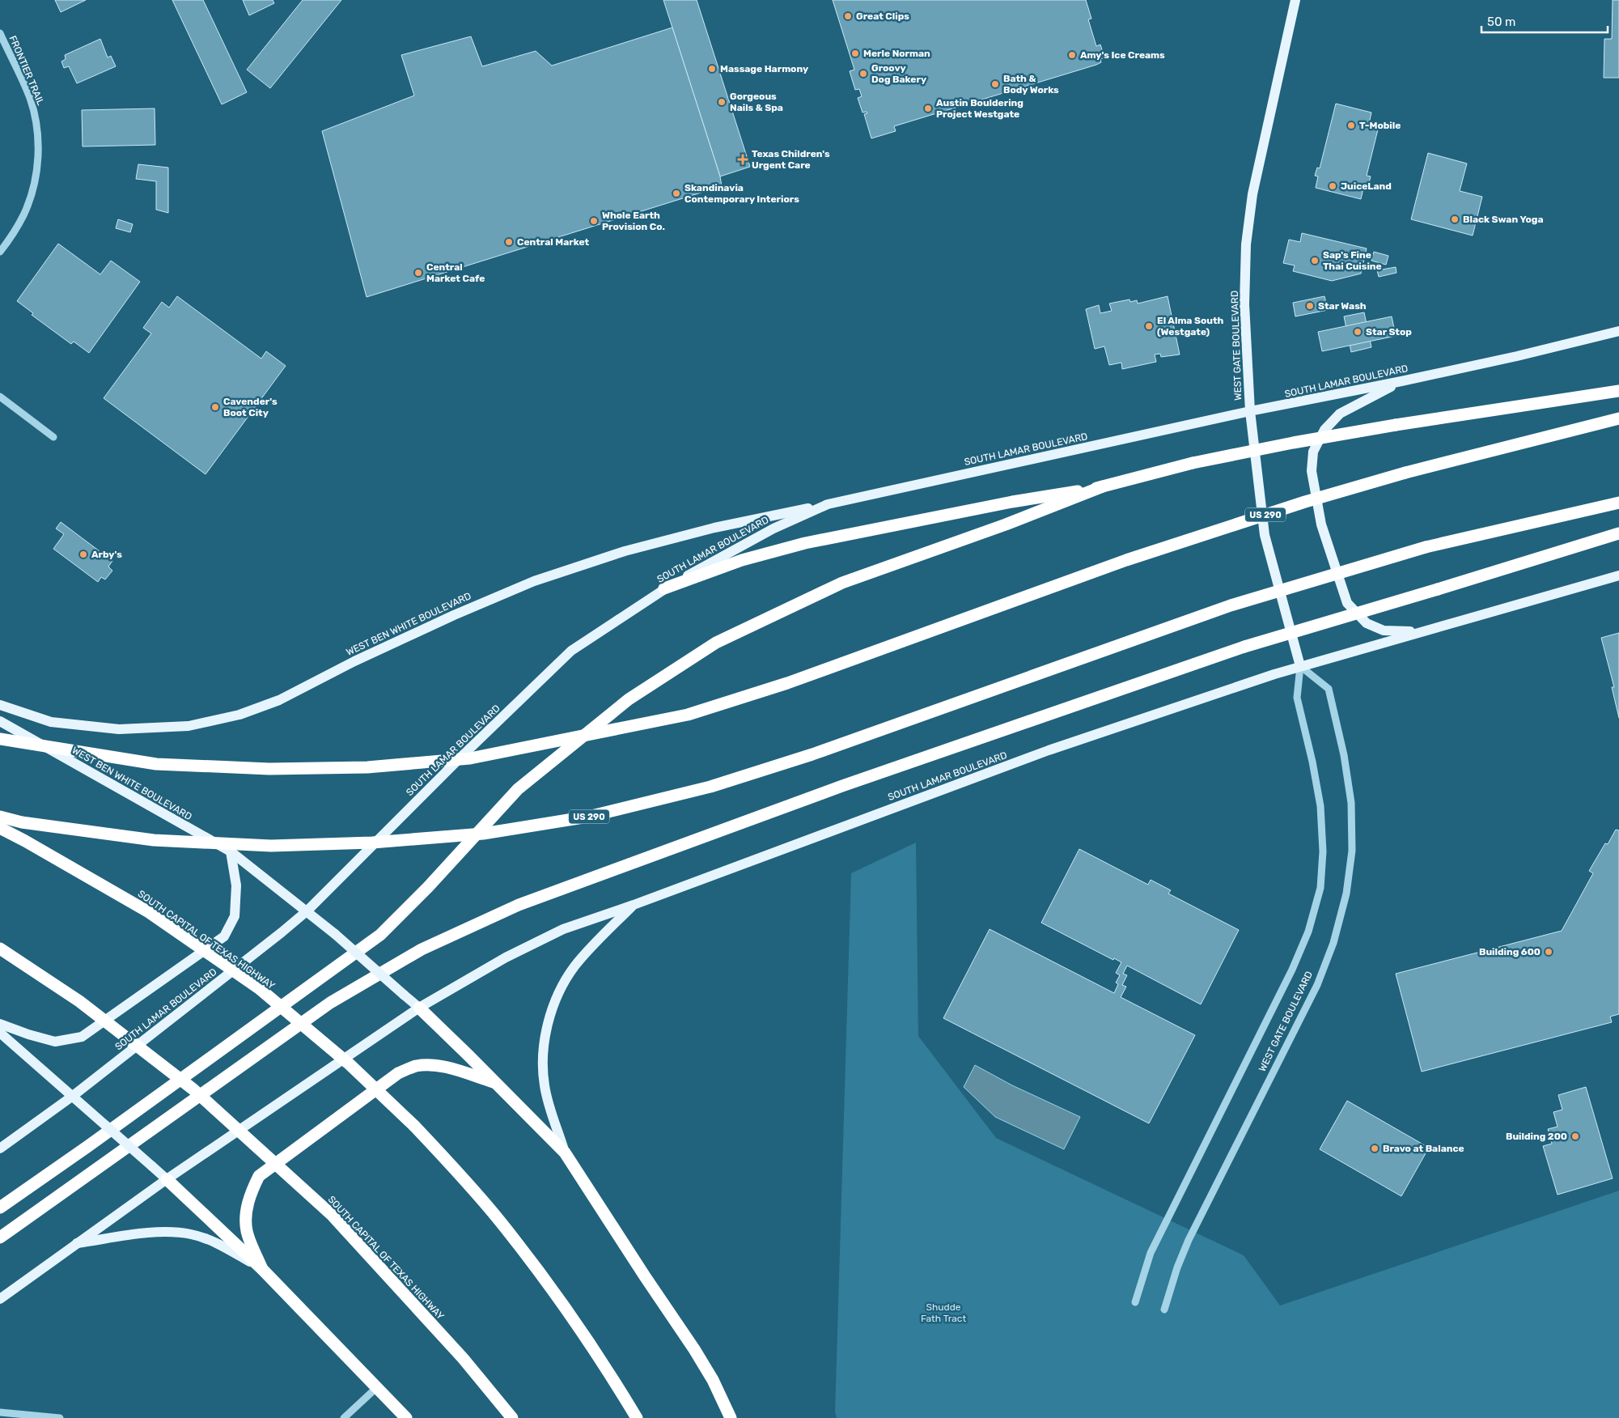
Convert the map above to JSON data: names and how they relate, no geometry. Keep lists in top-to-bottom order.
{
  "streets": {
    "highway": ["US 290", "SOUTH CAPITAL OF TEXAS HIGHWAY"],
    "main road": ["WEST GATE BOULEVARD", "SOUTH LAMAR BOULEVARD", "WEST BEN WHITE BOULEVARD"],
    "street": ["FRONTIER TRAIL"]
  },
  "crossings": [
    ["WEST GATE BOULEVARD", "SOUTH LAMAR BOULEVARD"],
    ["SOUTH LAMAR BOULEVARD", "WEST BEN WHITE BOULEVARD"]
  ],
  "parks": ["Shudde Fath Tract"],
  "places": {
    "other": [
      "Great Clips",
      "Merle Norman",
      "Amy's Ice Creams",
      "Massage Harmony",
      "Groovy Dog Bakery",
      "Bath & Body Works",
      "Gorgeous Nails & Spa",
      "Austin Bouldering Project Westgate",
      "T-Mobile",
      "JuiceLand",
      "Skandinavia Contemporary Interiors",
      "Black Swan Yoga",
      "Whole Earth Provision Co.",
      "Central Market",
      "Sap's Fine Thai Cuisine",
      "Central Market Cafe",
      "Star Wash",
      "El Alma South (Westgate)",
      "Star Stop",
      "Cavender's Boot City",
      "Arby's",
      "Building 600",
      "Building 200",
      "Bravo at Balance"
    ],
    "health": ["Texas Children's Urgent Care"]
  },
  "scale_bar": "50 m"
}
